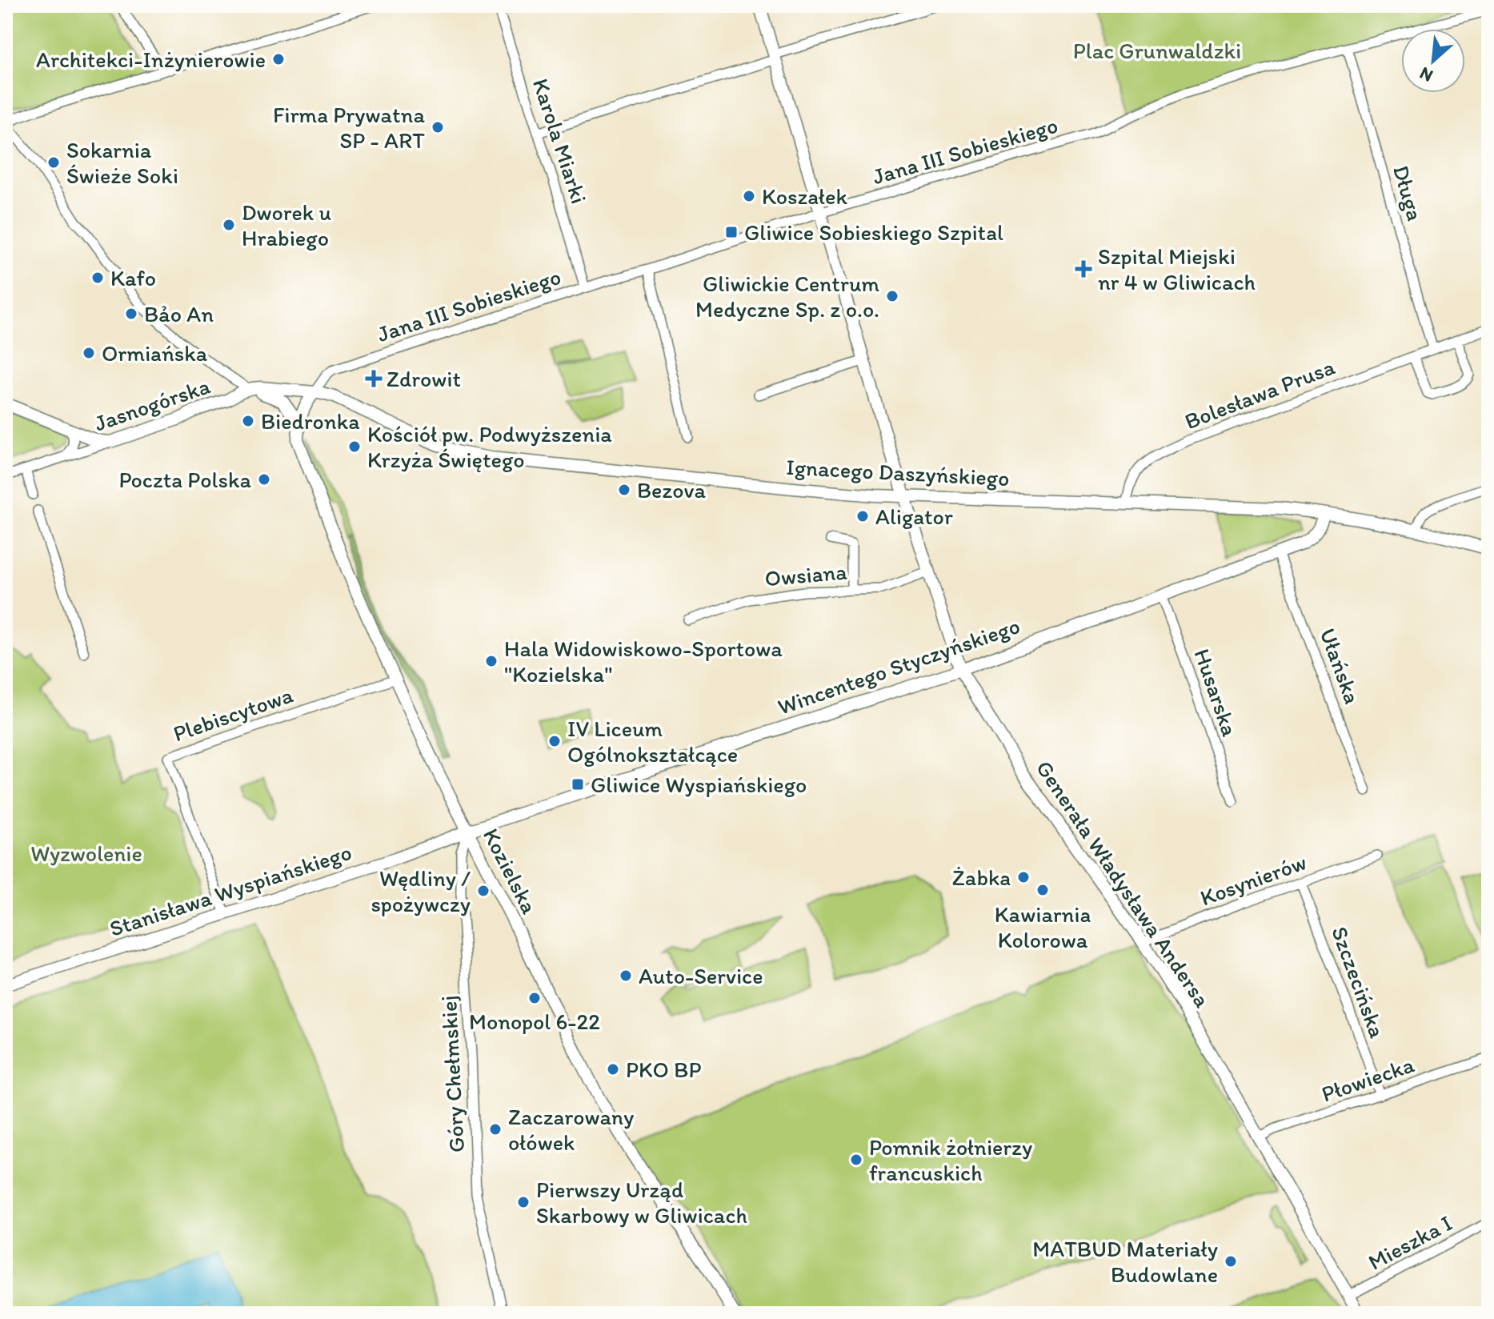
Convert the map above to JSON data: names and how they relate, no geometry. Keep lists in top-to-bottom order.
{
  "streets": {
    "street": [
      "Karola Miarki",
      "Jana III Sobieskiego",
      "Długa",
      "Bolesława Prusa",
      "Jasnogórska",
      "Ignacego Daszyńskiego",
      "Owsiana",
      "Wincentego Styczyńskiego",
      "Ułańska",
      "Husarska",
      "Plebiscytowa",
      "Kozielska",
      "Kosynierów",
      "Generała Władysława Andersa",
      "Stanisława Wyspiańskiego",
      "Szczecińska",
      "Góry Chełmskiej",
      "Płowiecka",
      "Mieszka I"
    ]
  },
  "crossings": [
    ["Karola Miarki", "Jana III Sobieskiego"],
    ["Jana III Sobieskiego", "Długa"],
    ["Jana III Sobieskiego", "Jasnogórska"],
    ["Jana III Sobieskiego", "Ignacego Daszyńskiego"],
    ["Jana III Sobieskiego", "Generała Władysława Andersa"],
    ["Długa", "Bolesława Prusa"],
    ["Bolesława Prusa", "Ignacego Daszyńskiego"],
    ["Jasnogórska", "Ignacego Daszyńskiego"],
    ["Ignacego Daszyńskiego", "Wincentego Styczyńskiego"],
    ["Ignacego Daszyńskiego", "Generała Władysława Andersa"],
    ["Owsiana", "Generała Władysława Andersa"],
    ["Wincentego Styczyńskiego", "Ułańska"],
    ["Wincentego Styczyńskiego", "Husarska"],
    ["Wincentego Styczyńskiego", "Kozielska"],
    ["Wincentego Styczyńskiego", "Generała Władysława Andersa"],
    ["Wincentego Styczyńskiego", "Stanisława Wyspiańskiego"],
    ["Wincentego Styczyńskiego", "Góry Chełmskiej"],
    ["Plebiscytowa", "Kozielska"],
    ["Plebiscytowa", "Stanisława Wyspiańskiego"],
    ["Kozielska", "Stanisława Wyspiańskiego"],
    ["Kozielska", "Góry Chełmskiej"],
    ["Kosynierów", "Generała Władysława Andersa"],
    ["Kosynierów", "Szczecińska"],
    ["Generała Władysława Andersa", "Płowiecka"],
    ["Generała Władysława Andersa", "Mieszka I"],
    ["Stanisława Wyspiańskiego", "Góry Chełmskiej"],
    ["Szczecińska", "Płowiecka"]
  ],
  "parks": ["Plac Grunwaldzki", "Wyzwolenie"],
  "places": {
    "other": [
      "Architekci-Inżynierowie",
      "Firma Prywatna SP - ART",
      "Sokarnia Świeże Soki",
      "Koszałek",
      "Dworek u Hrabiego",
      "Kafo",
      "Gliwickie Centrum Medyczne Sp. z o.o.",
      "Bảo An",
      "Ormiańska",
      "Biedronka",
      "Kościół pw. Podwyższenia Krzyża Świętego",
      "Poczta Polska",
      "Bezova",
      "Aligator",
      "Hala Widowiskowo-Sportowa \"Kozielska\"",
      "IV Liceum Ogólnokształcące",
      "Żabka",
      "Kawiarnia Kolorowa",
      "Wędliny / spożywczy",
      "Auto-Service",
      "Monopol 6-22",
      "PKO BP",
      "Zaczarowany ołówek",
      "Pomnik żołnierzy francuskich",
      "Pierwszy Urząd Skarbowy w Gliwicach",
      "MATBUD Materiały Budowlane"
    ],
    "transit": ["Gliwice Sobieskiego Szpital", "Gliwice Wyspiańskiego"],
    "health": ["Szpital Miejski nr 4 w Gliwicach", "Zdrowit"]
  },
  "north": "bottom left"
}
